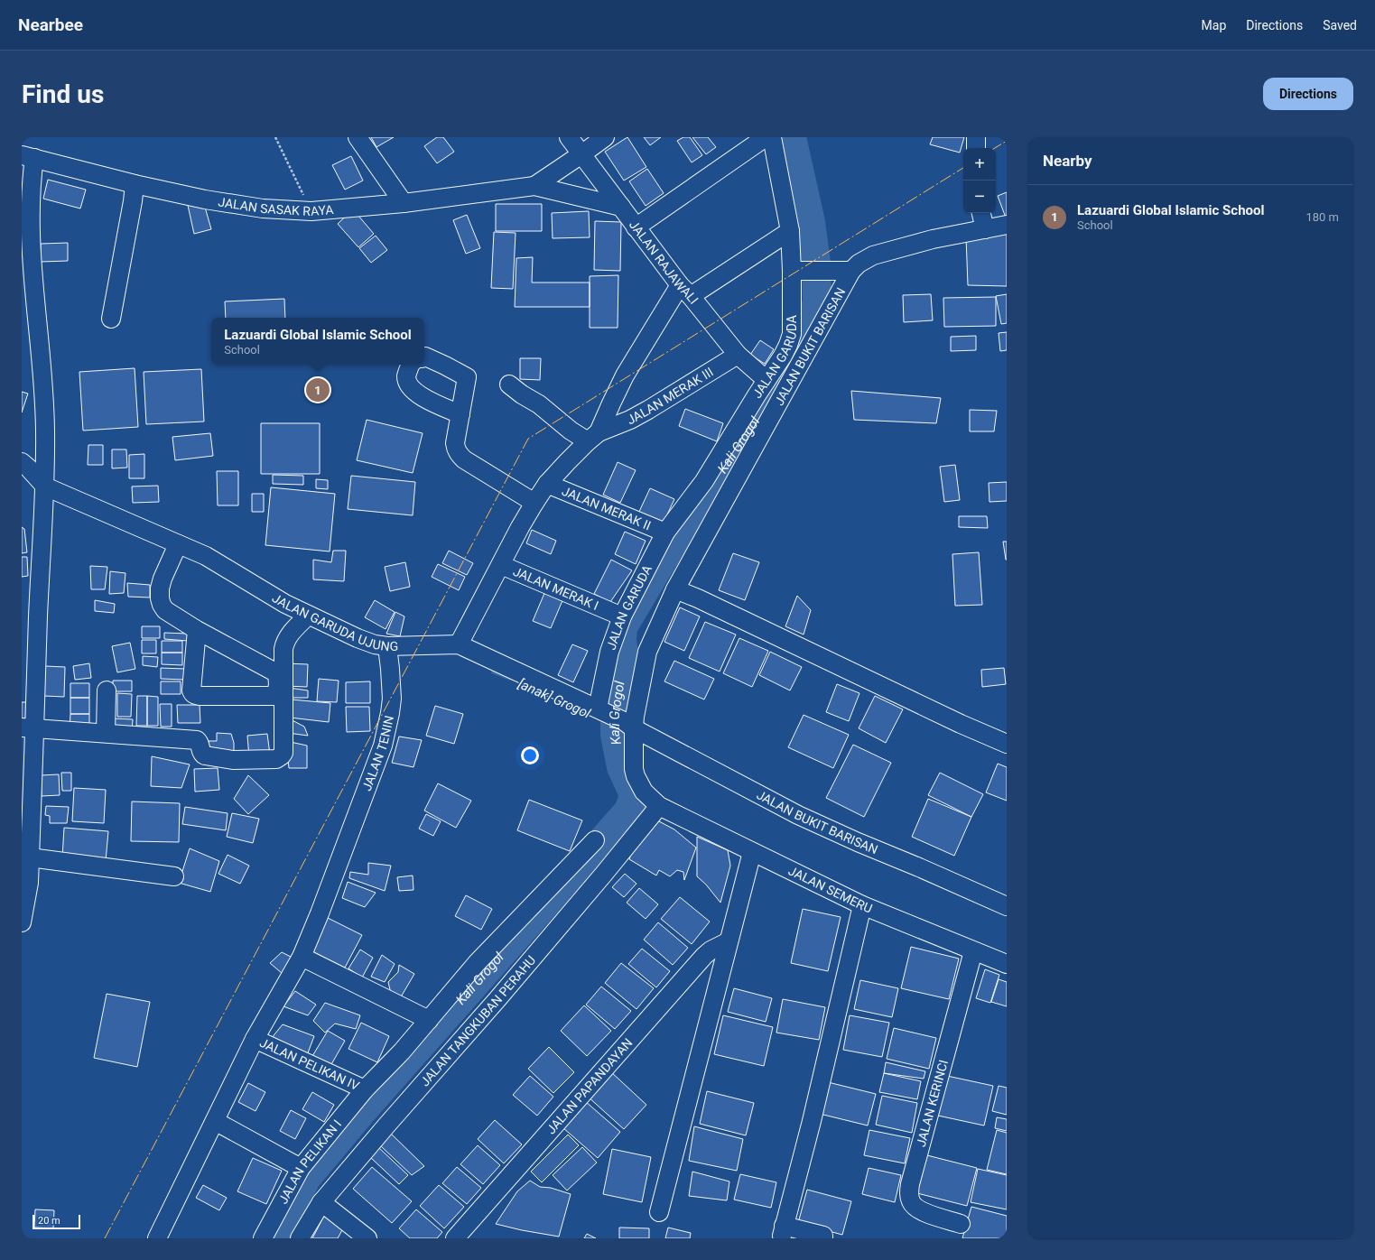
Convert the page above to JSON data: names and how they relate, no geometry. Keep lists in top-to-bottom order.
{
  "streets": {
    "street": [
      "JALAN SASAK RAYA",
      "JALAN RAJAWALI",
      "JALAN BUKIT BARISAN",
      "JALAN GARUDA",
      "JALAN MERAK III",
      "JALAN MERAK II",
      "JALAN MERAK I",
      "JALAN GARUDA UJUNG",
      "JALAN TENIN",
      "JALAN SEMERU",
      "JALAN TANGKUBAN PERAHU",
      "JALAN PELIKAN IV",
      "JALAN PAPANDAYAN",
      "JALAN KERINCI",
      "JALAN PELIKAN I"
    ]
  },
  "crossings": [
    ["JALAN SASAK RAYA", "JALAN RAJAWALI"],
    ["JALAN RAJAWALI", "JALAN GARUDA"],
    ["JALAN RAJAWALI", "JALAN MERAK III"],
    ["JALAN BUKIT BARISAN", "JALAN GARUDA UJUNG"],
    ["JALAN BUKIT BARISAN", "JALAN SEMERU"],
    ["JALAN BUKIT BARISAN", "JALAN TANGKUBAN PERAHU"],
    ["JALAN GARUDA", "JALAN MERAK II"],
    ["JALAN GARUDA", "JALAN MERAK I"],
    ["JALAN GARUDA", "JALAN GARUDA UJUNG"],
    ["JALAN GARUDA UJUNG", "JALAN TENIN"],
    ["JALAN TENIN", "JALAN PELIKAN IV"],
    ["JALAN SEMERU", "JALAN TANGKUBAN PERAHU"],
    ["JALAN SEMERU", "JALAN KERINCI"],
    ["JALAN PELIKAN IV", "JALAN PELIKAN I"]
  ],
  "water": ["Kali Grogol", "[anak] Grogol"],
  "scale_bar": "20 m",
  "page": {
    "header": "Nearbee",
    "nav": ["Map", "Directions", "Saved"],
    "buttons": "Directions",
    "title": "Find us",
    "heading": "Nearby",
    "map_buttons": ["+", "−"],
    "list": [
      {
        "mark": "1",
        "name": "Lazuardi Global Islamic School",
        "note": "School",
        "value": "180 m"
      }
    ],
    "popup": ["Lazuardi Global Islamic School", "School"],
    "pins": "1",
    "scale": "20 m"
  }
}
